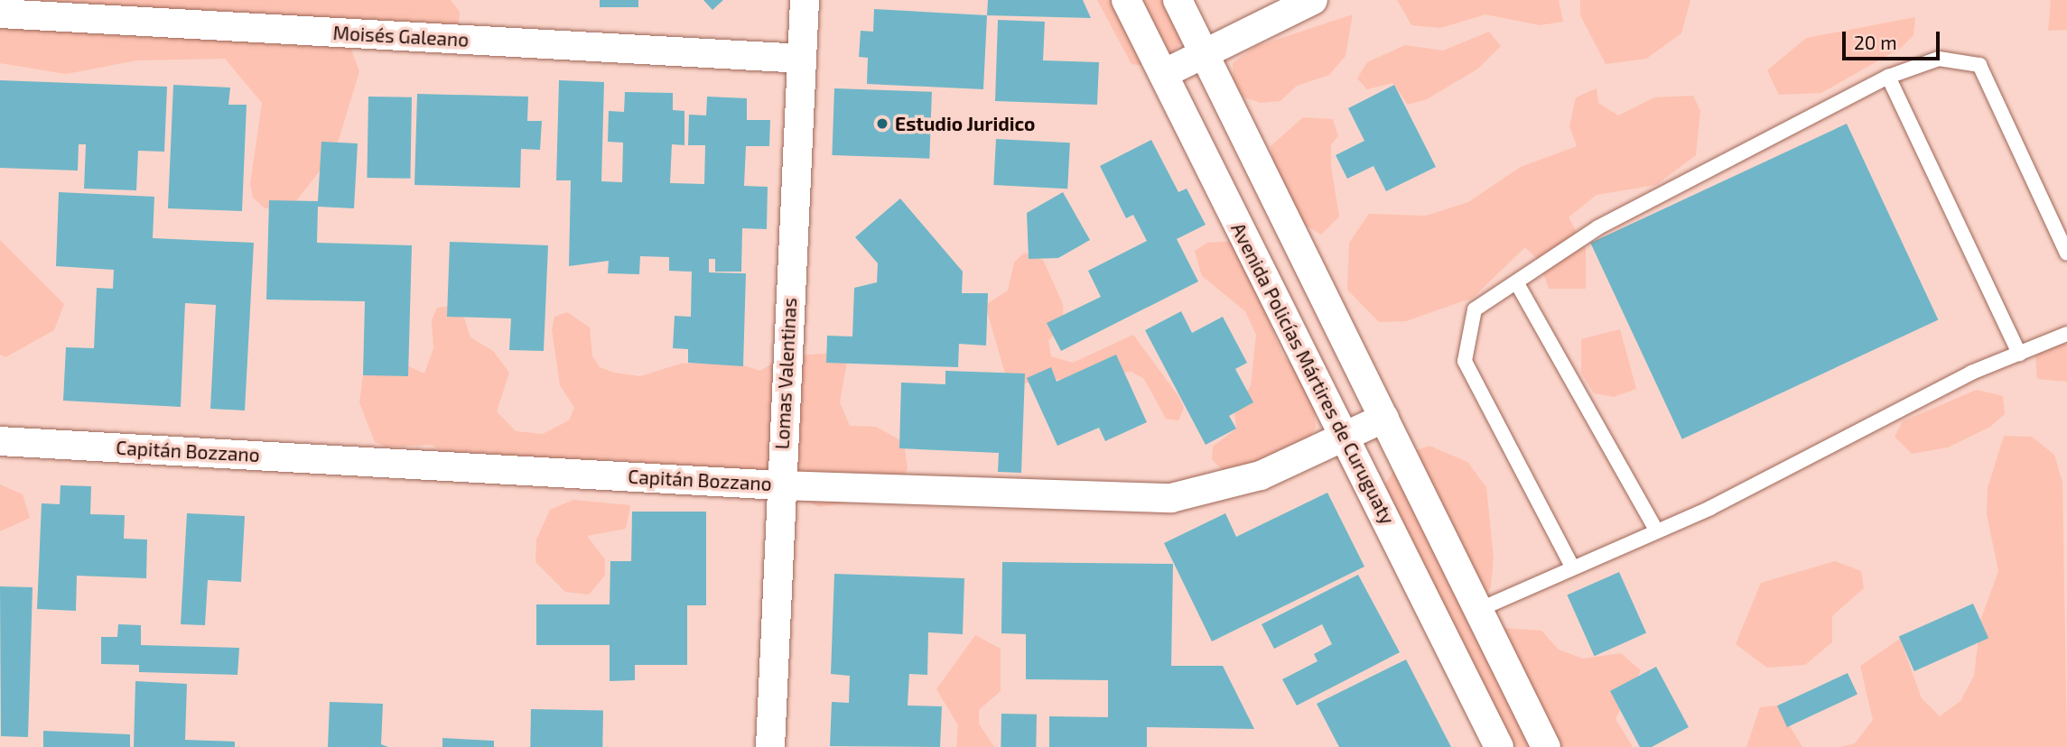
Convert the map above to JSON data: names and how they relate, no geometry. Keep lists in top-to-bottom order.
{
  "streets": {
    "street": [
      "Moisés Galeano",
      "Lomas Valentinas",
      "Avenida Policías Mártires de Curuguaty",
      "Capitán Bozzano"
    ]
  },
  "crossings": [
    ["Moisés Galeano", "Lomas Valentinas"],
    ["Lomas Valentinas", "Capitán Bozzano"],
    ["Avenida Policías Mártires de Curuguaty", "Capitán Bozzano"]
  ],
  "places": ["Estudio Juridico"],
  "scale_bar": "20 m"
}
